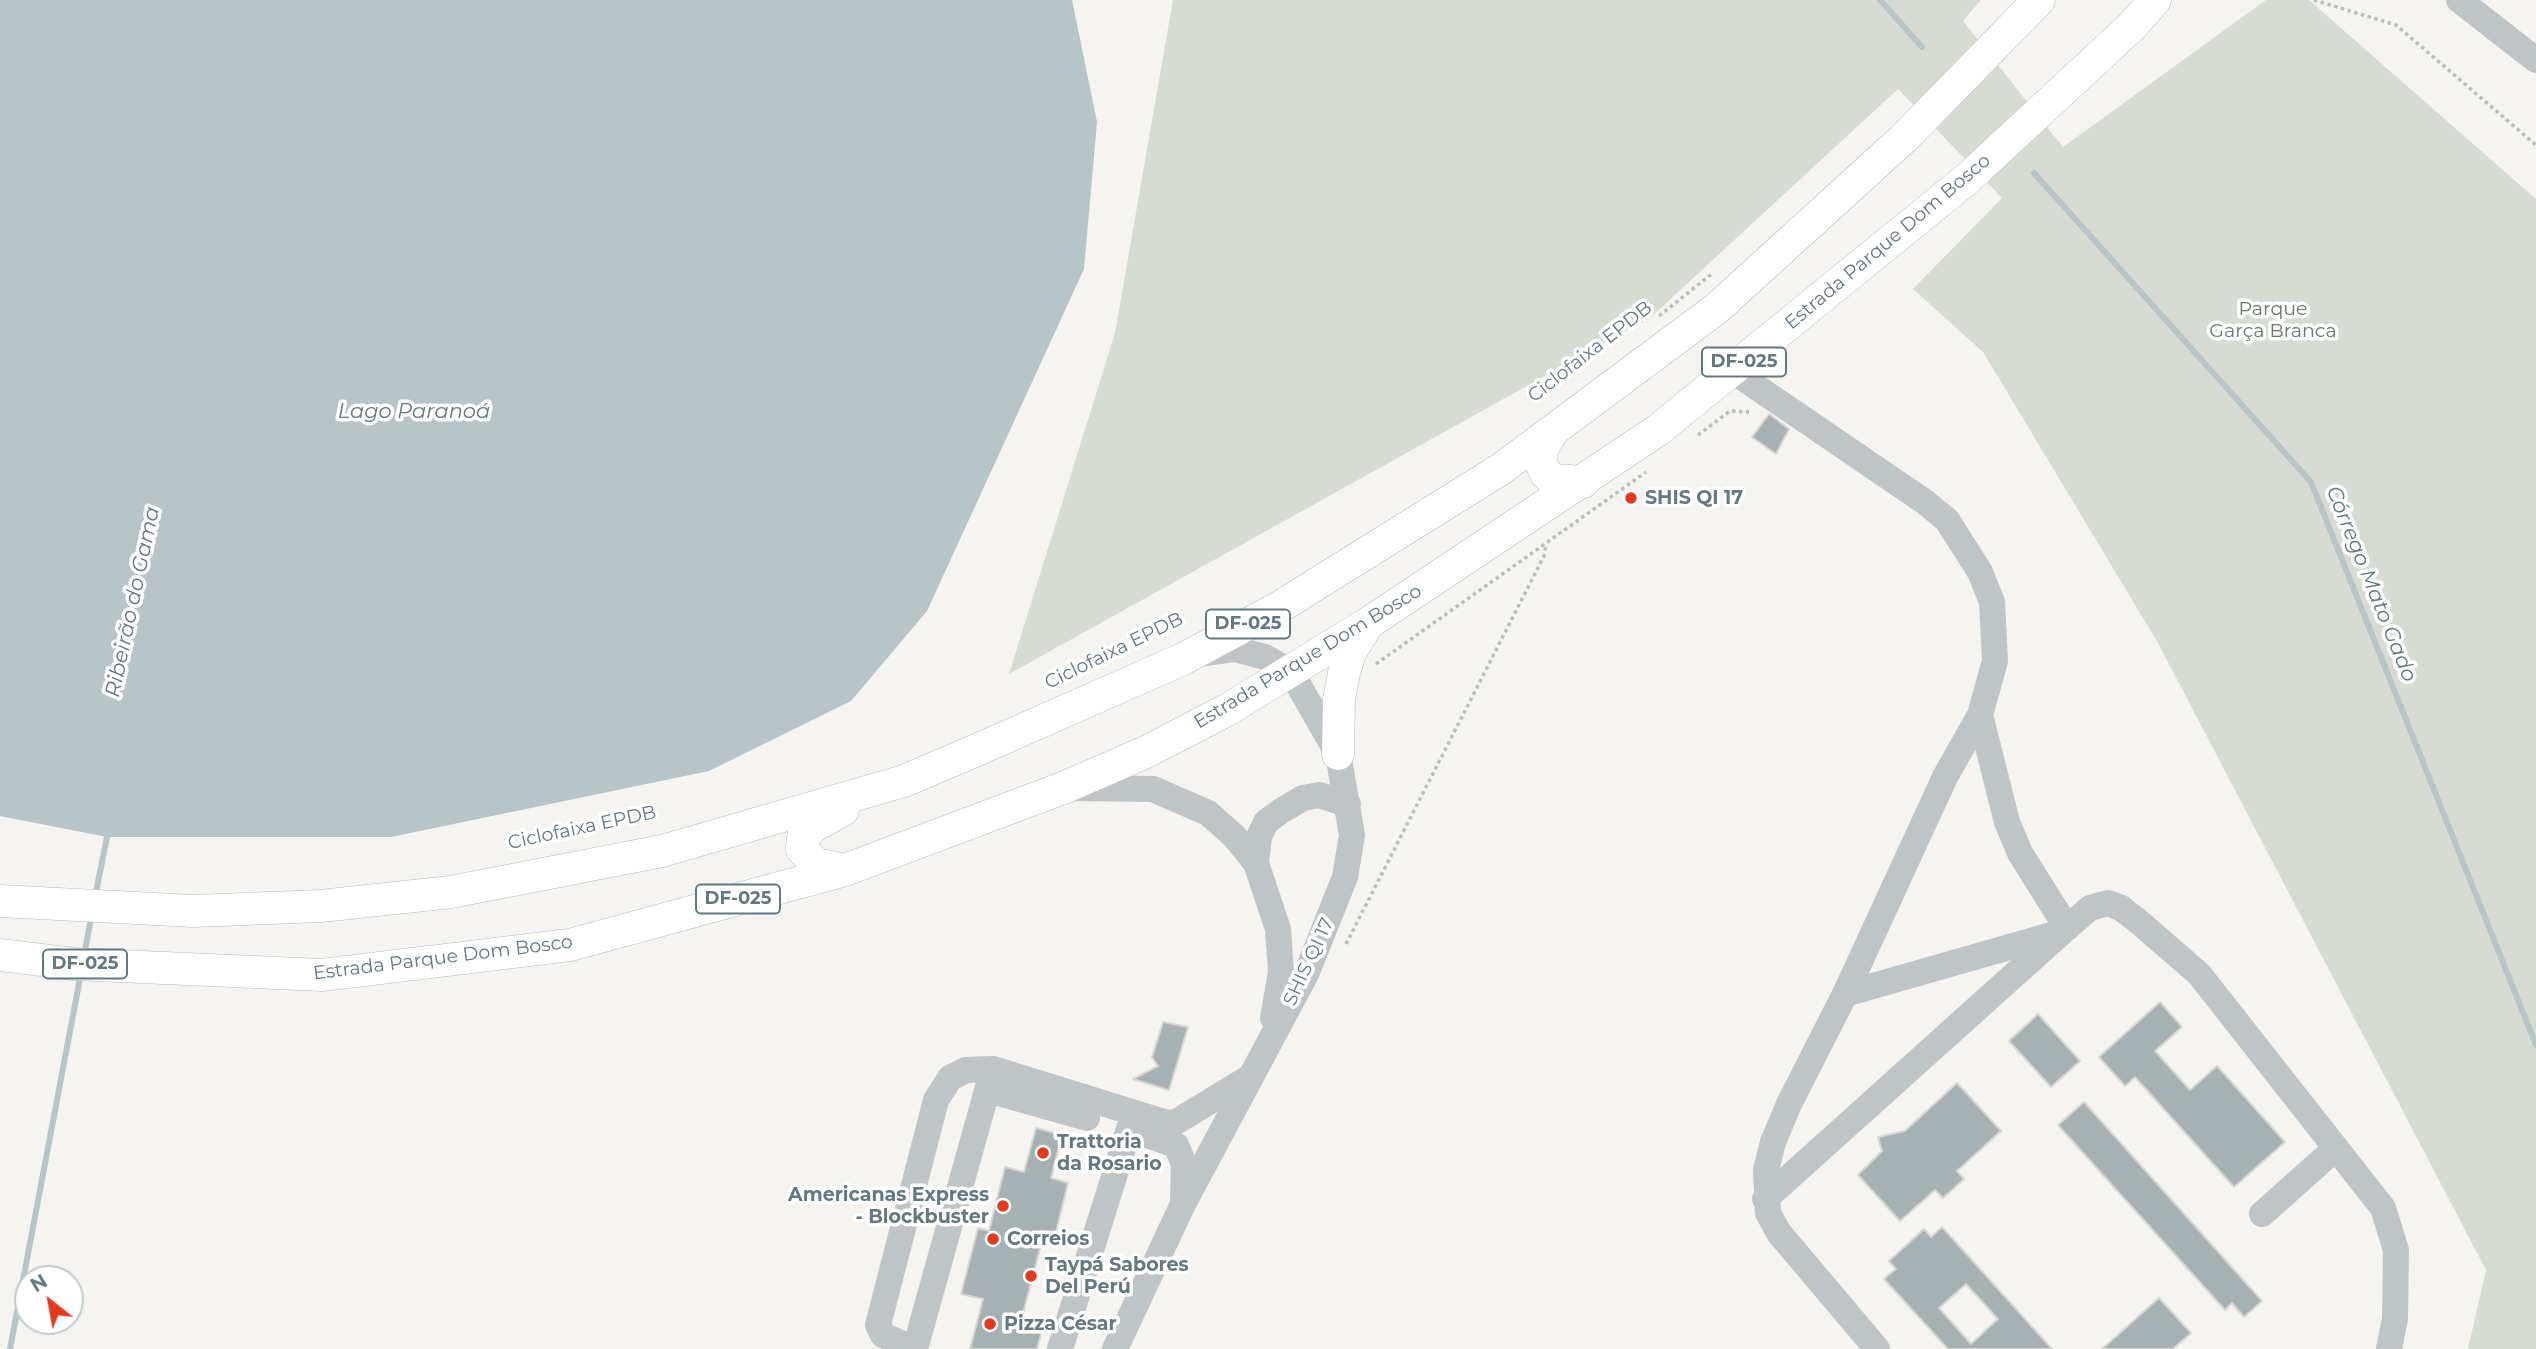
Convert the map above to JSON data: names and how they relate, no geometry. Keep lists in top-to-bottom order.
{
  "streets": {
    "main road": ["Estrada Parque Dom Bosco", "DF-025"],
    "street": ["SHIS QI 17"],
    "path": ["Ciclofaixa EPDB"]
  },
  "crossings": [
    ["Estrada Parque Dom Bosco", "SHIS QI 17"]
  ],
  "water": ["Lago Paranoá", "Córrego Mato Gado", "Ribeirão do Gama"],
  "parks": ["Parque Garça Branca"],
  "places": [
    "SHIS QI 17",
    "Trattoria da Rosario",
    "Americanas Express - Blockbuster",
    "Correios",
    "Taypá Sabores Del Perú",
    "Pizza César"
  ],
  "north": "top left"
}
